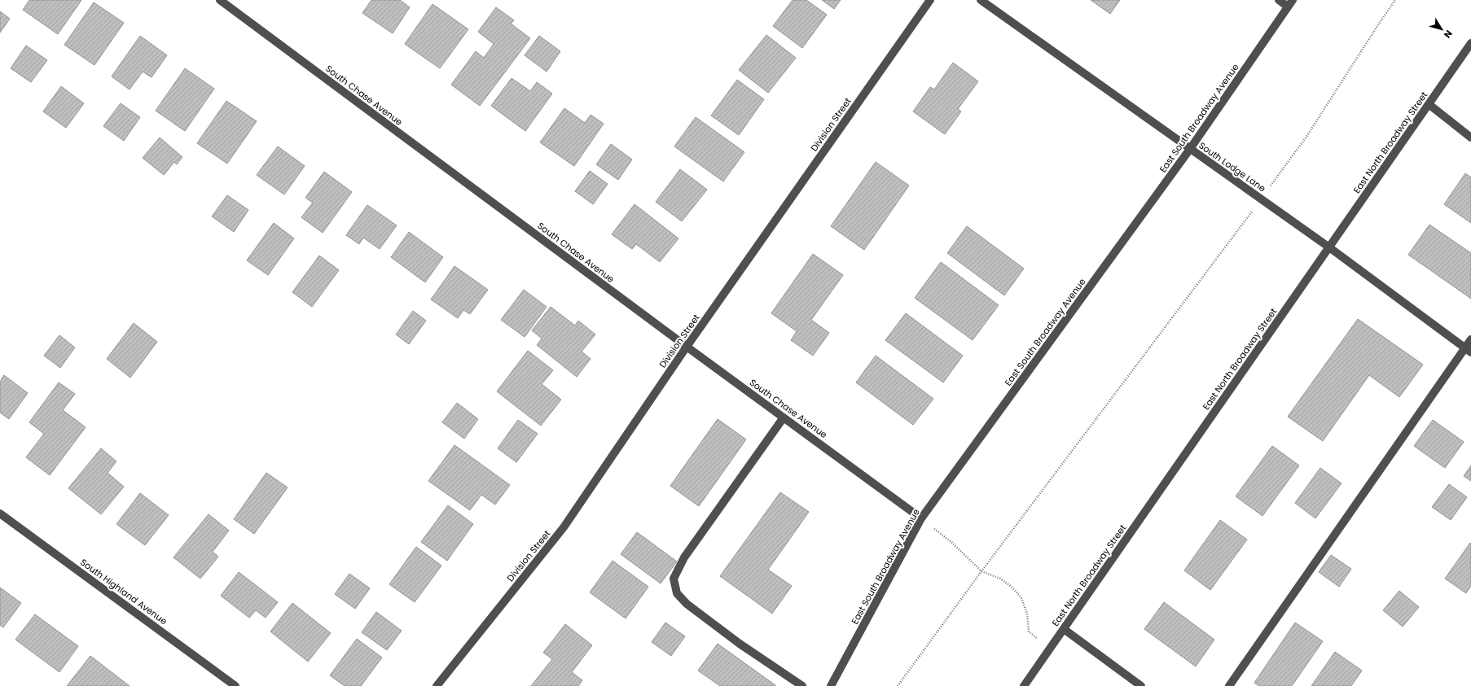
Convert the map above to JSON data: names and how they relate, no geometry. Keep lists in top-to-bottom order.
{
  "streets": {
    "street": [
      "South Chase Avenue",
      "East South Broadway Avenue",
      "Division Street",
      "East North Broadway Street",
      "South Lodge Lane",
      "South Highland Avenue"
    ]
  },
  "crossings": [
    ["South Chase Avenue", "East South Broadway Avenue"],
    ["South Chase Avenue", "Division Street"],
    ["East South Broadway Avenue", "South Lodge Lane"],
    ["East North Broadway Street", "South Lodge Lane"]
  ],
  "north": "bottom right"
}
